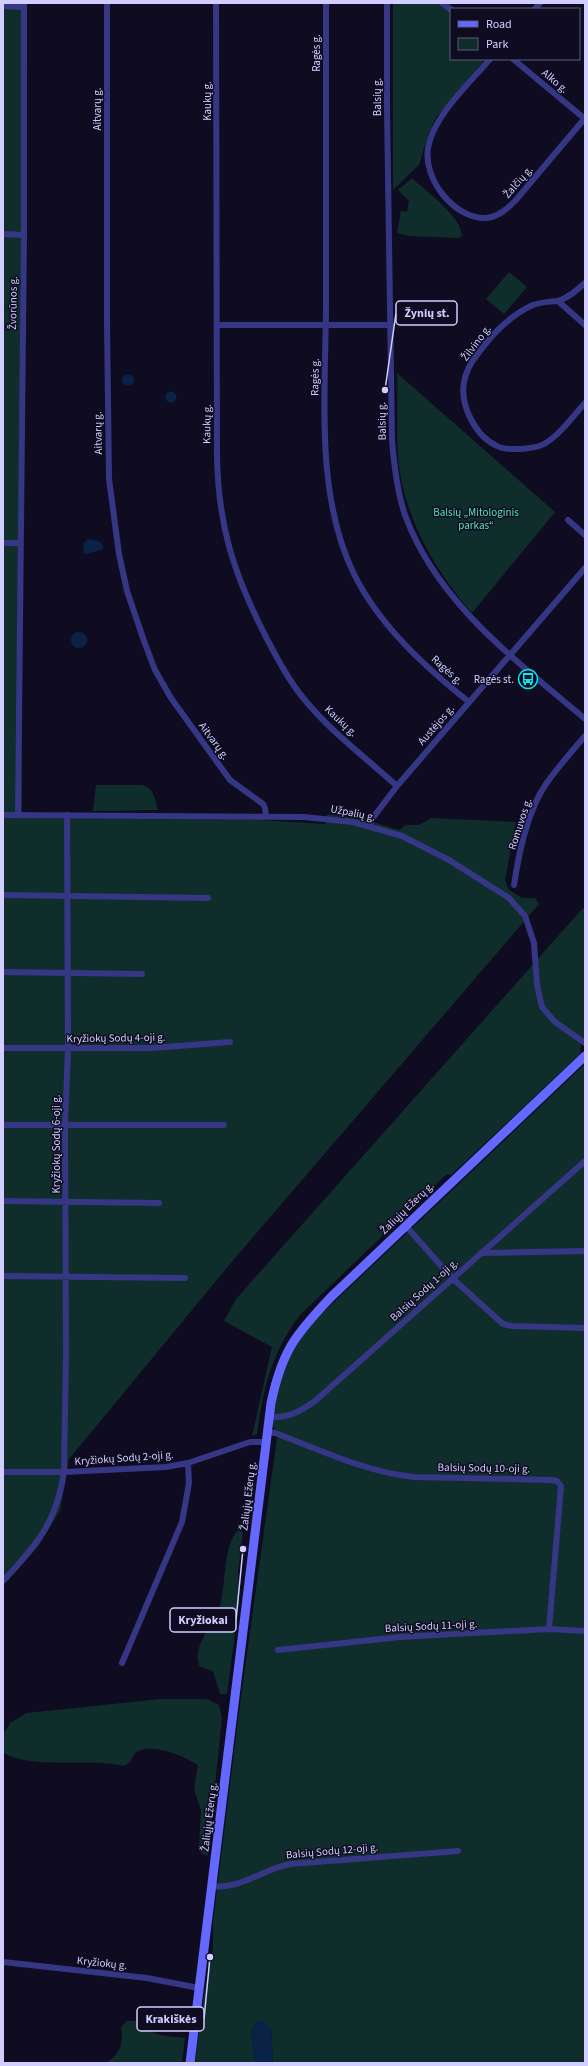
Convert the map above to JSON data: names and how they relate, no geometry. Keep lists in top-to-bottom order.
{
  "streets": {
    "main road": ["Žaliųjų Ežerų g."],
    "street": [
      "Ragės g.",
      "Alko g.",
      "Balsių g.",
      "Kaukų g.",
      "Aitvarų g.",
      "Žalčių g.",
      "Žvorūnos g.",
      "Žilvino g.",
      "Austėjos g.",
      "Užpalių g.",
      "Romuvos g.",
      "Kryžiokų Sodų 4-oji g.",
      "Kryžiokų Sodų 6-oji g.",
      "Balsių Sodų 1-oji g.",
      "Kryžiokų Sodų 2-oji g.",
      "Balsių Sodų 10-oji g.",
      "Balsių Sodų 11-oji g.",
      "Balsių Sodų 12-oji g.",
      "Kryžiokų g."
    ]
  },
  "crossings": [
    ["Ragės g.", "Austėjos g."],
    ["Alko g.", "Žalčių g."],
    ["Balsių g.", "Austėjos g."],
    ["Kaukų g.", "Austėjos g."],
    ["Aitvarų g.", "Užpalių g."],
    ["Žvorūnos g.", "Užpalių g."],
    ["Austėjos g.", "Užpalių g."],
    ["Užpalių g.", "Kryžiokų Sodų 6-oji g."],
    ["Kryžiokų Sodų 4-oji g.", "Kryžiokų Sodų 6-oji g."],
    ["Kryžiokų Sodų 6-oji g.", "Kryžiokų Sodų 2-oji g."],
    ["Žaliųjų Ežerų g.", "Balsių Sodų 1-oji g."],
    ["Žaliųjų Ežerų g.", "Kryžiokų Sodų 2-oji g."],
    ["Žaliųjų Ežerų g.", "Balsių Sodų 10-oji g."],
    ["Žaliųjų Ežerų g.", "Balsių Sodų 12-oji g."],
    ["Žaliųjų Ežerų g.", "Kryžiokų g."],
    ["Balsių Sodų 10-oji g.", "Balsių Sodų 11-oji g."]
  ],
  "parks": ["Balsių „Mitologinis parkas“"],
  "places": {
    "other": ["Žynių st.", "Kryžiokai", "Krakiškės"],
    "bus stop": ["Ragės st."]
  },
  "legend": ["Road", "Park"]
}
